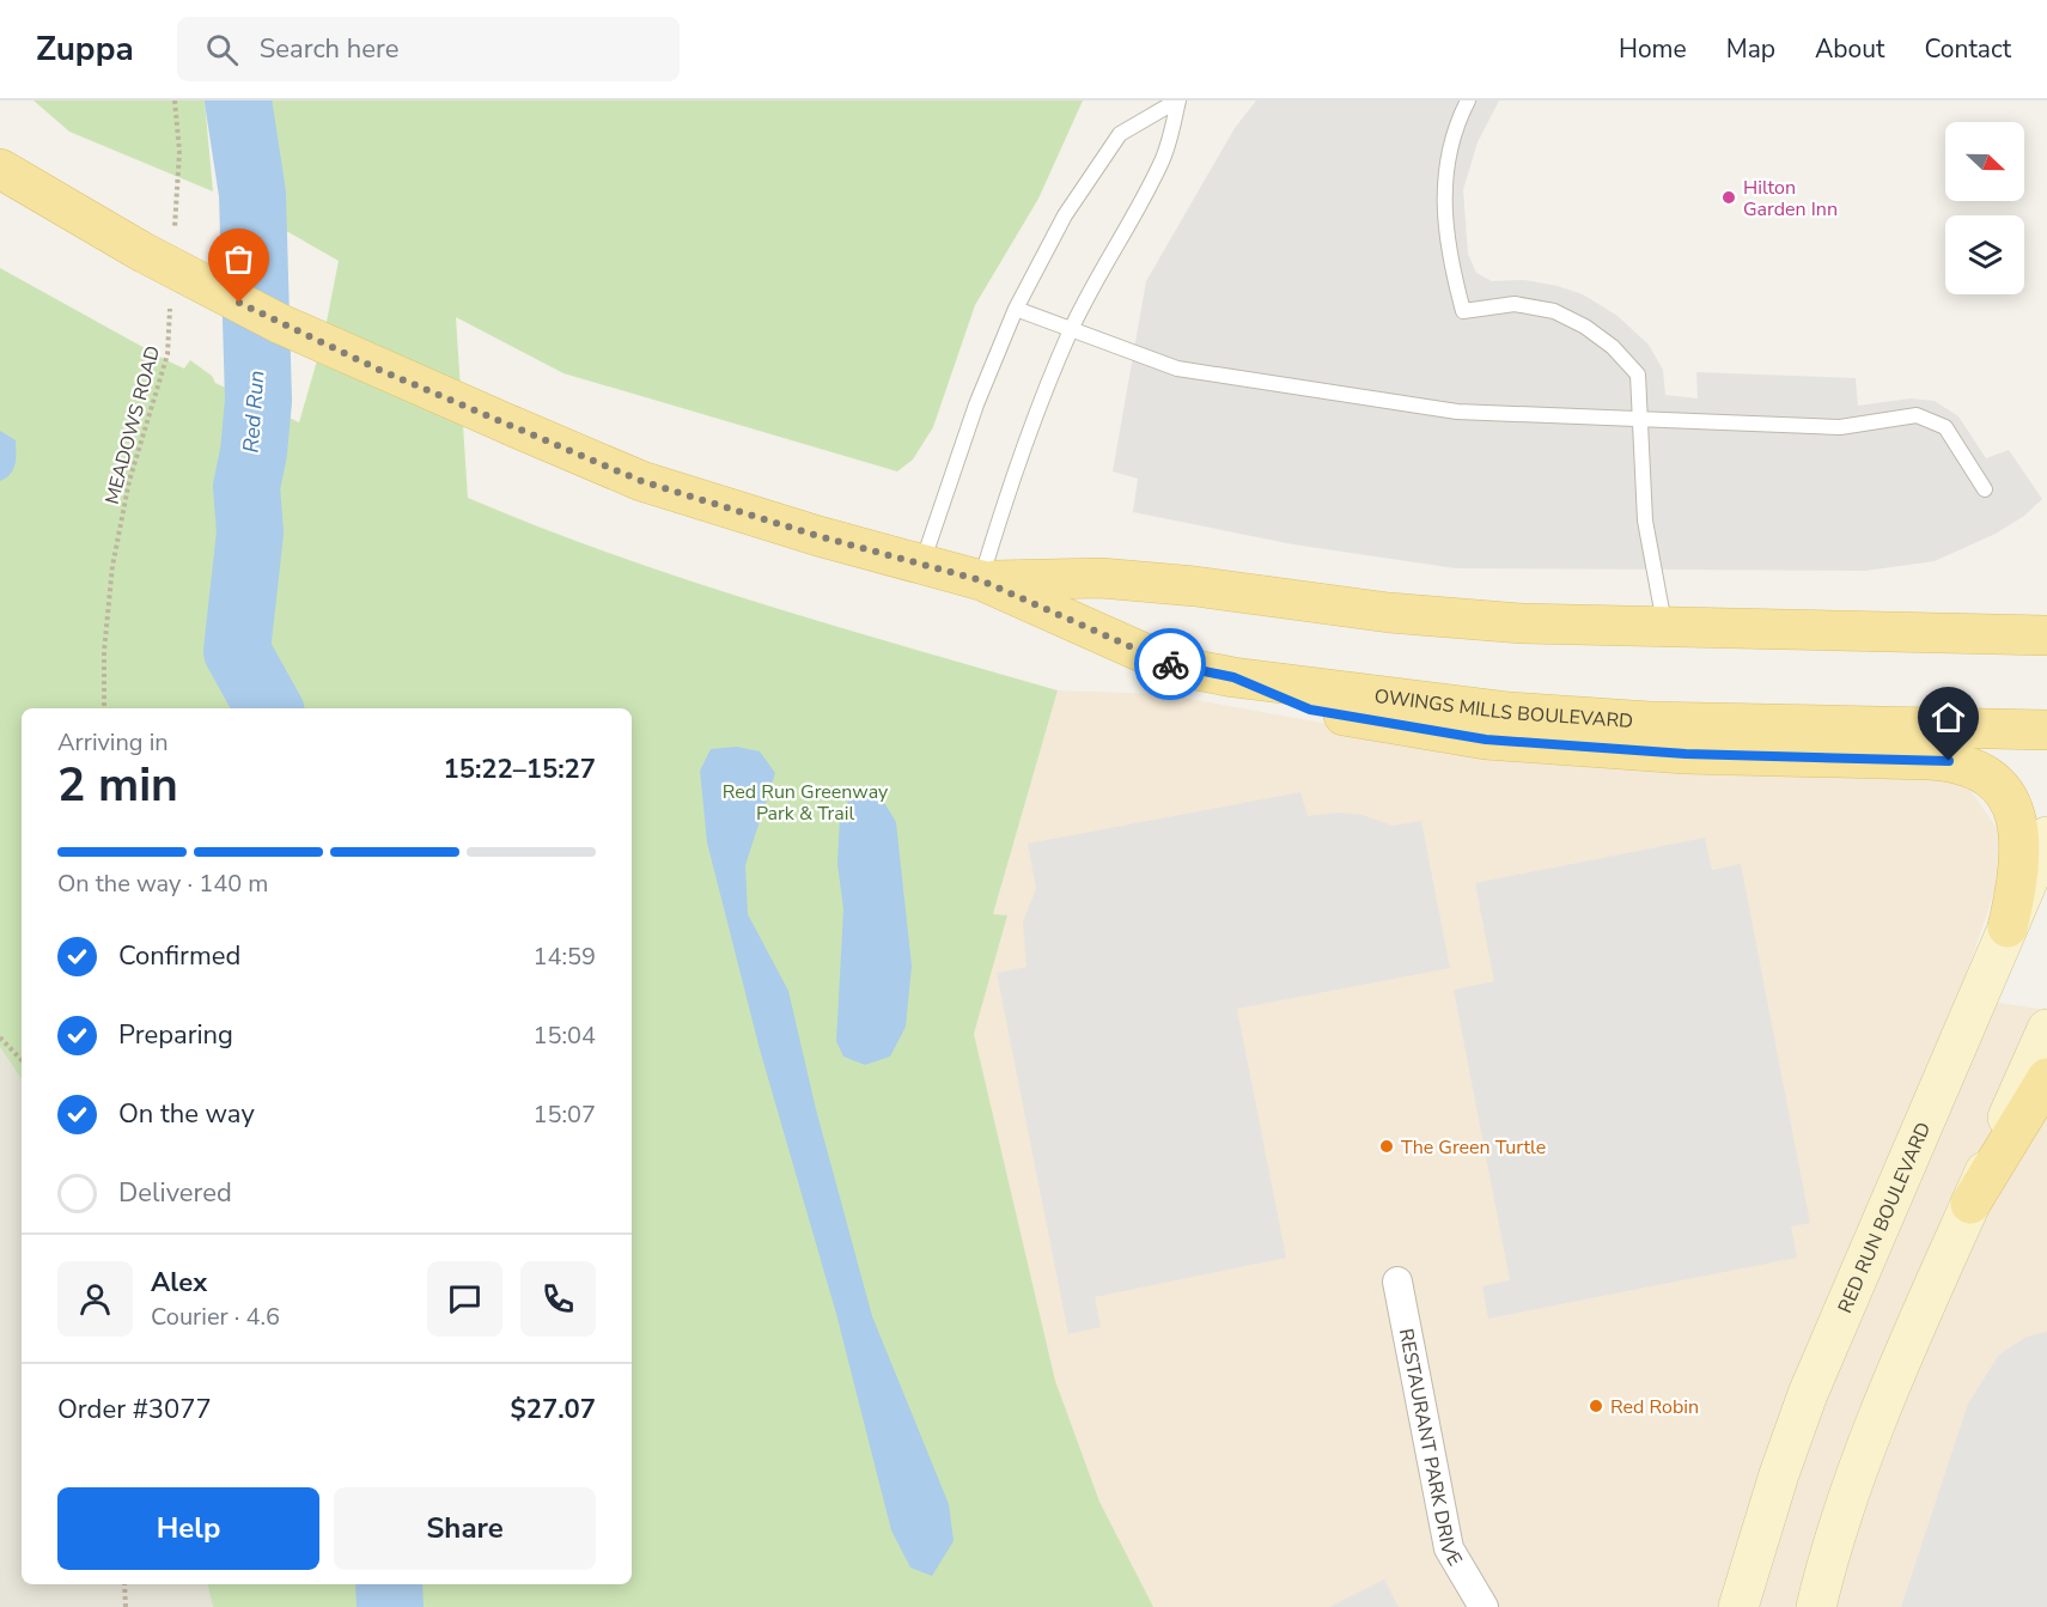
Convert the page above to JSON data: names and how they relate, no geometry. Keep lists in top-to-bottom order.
{
  "streets": {
    "main road": ["OWINGS MILLS BOULEVARD", "RED RUN BOULEVARD"],
    "street": ["RESTAURANT PARK DRIVE"],
    "path": ["MEADOWS ROAD"]
  },
  "water": ["Red Run"],
  "parks": ["Red Run Greenway Park & Trail"],
  "places": ["Hilton Garden Inn", "The Green Turtle", "Red Robin"],
  "north": "right",
  "page": {
    "header": "Zuppa",
    "search": "Search here",
    "nav": [
      "Home",
      "Map",
      "About",
      "Contact"
    ],
    "heading": ["2 min", "Arriving in", "15:22–15:27"],
    "panel": [
      "Alex",
      "Courier · 4.6",
      "Order #3077",
      "$27.07"
    ],
    "bar": "On the way · 140 m",
    "list": [
      ["Confirmed", "14:59"],
      ["Preparing", "15:04"],
      ["On the way", "15:07"],
      "Delivered"
    ],
    "buttons": ["Help", "Share"]
  }
}
